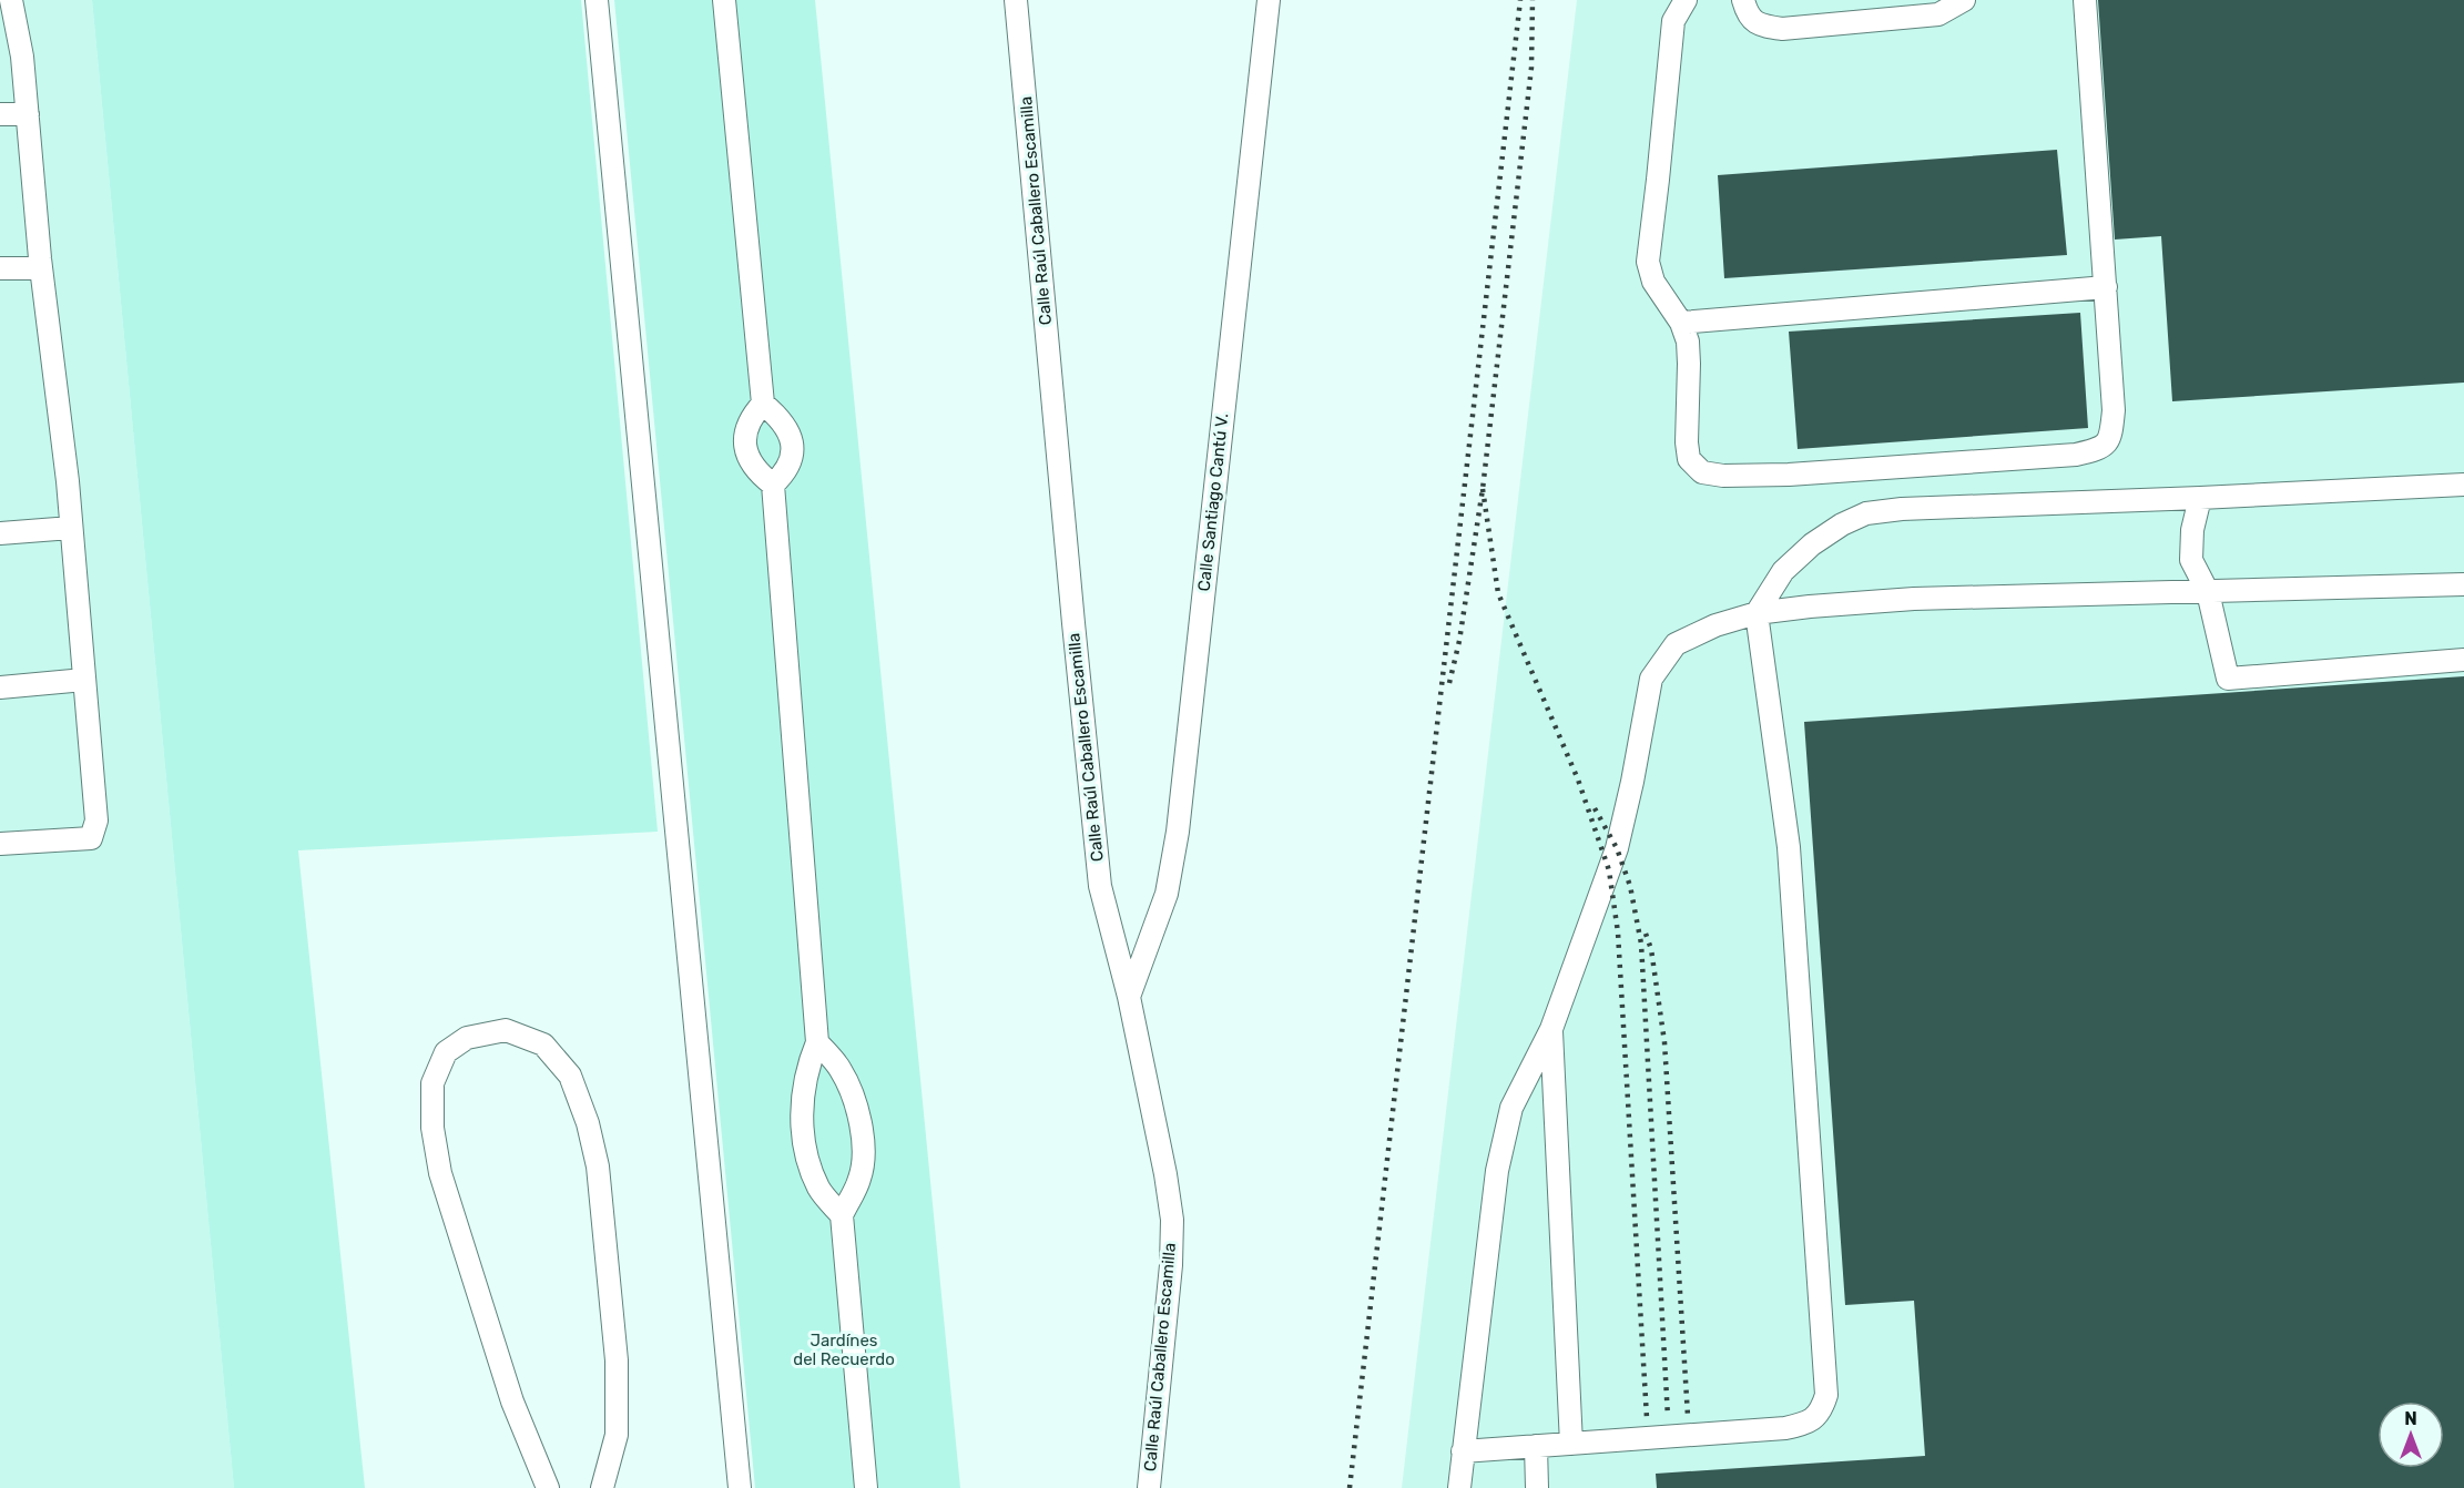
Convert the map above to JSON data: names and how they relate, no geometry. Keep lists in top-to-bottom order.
{
  "streets": {
    "street": ["Calle Raúl Caballero Escamilla", "Calle Santiago Cantú V."]
  },
  "crossings": [
    ["Calle Raúl Caballero Escamilla", "Calle Santiago Cantú V."]
  ],
  "parks": ["Jardínes del Recuerdo"],
  "north": "top"
}
